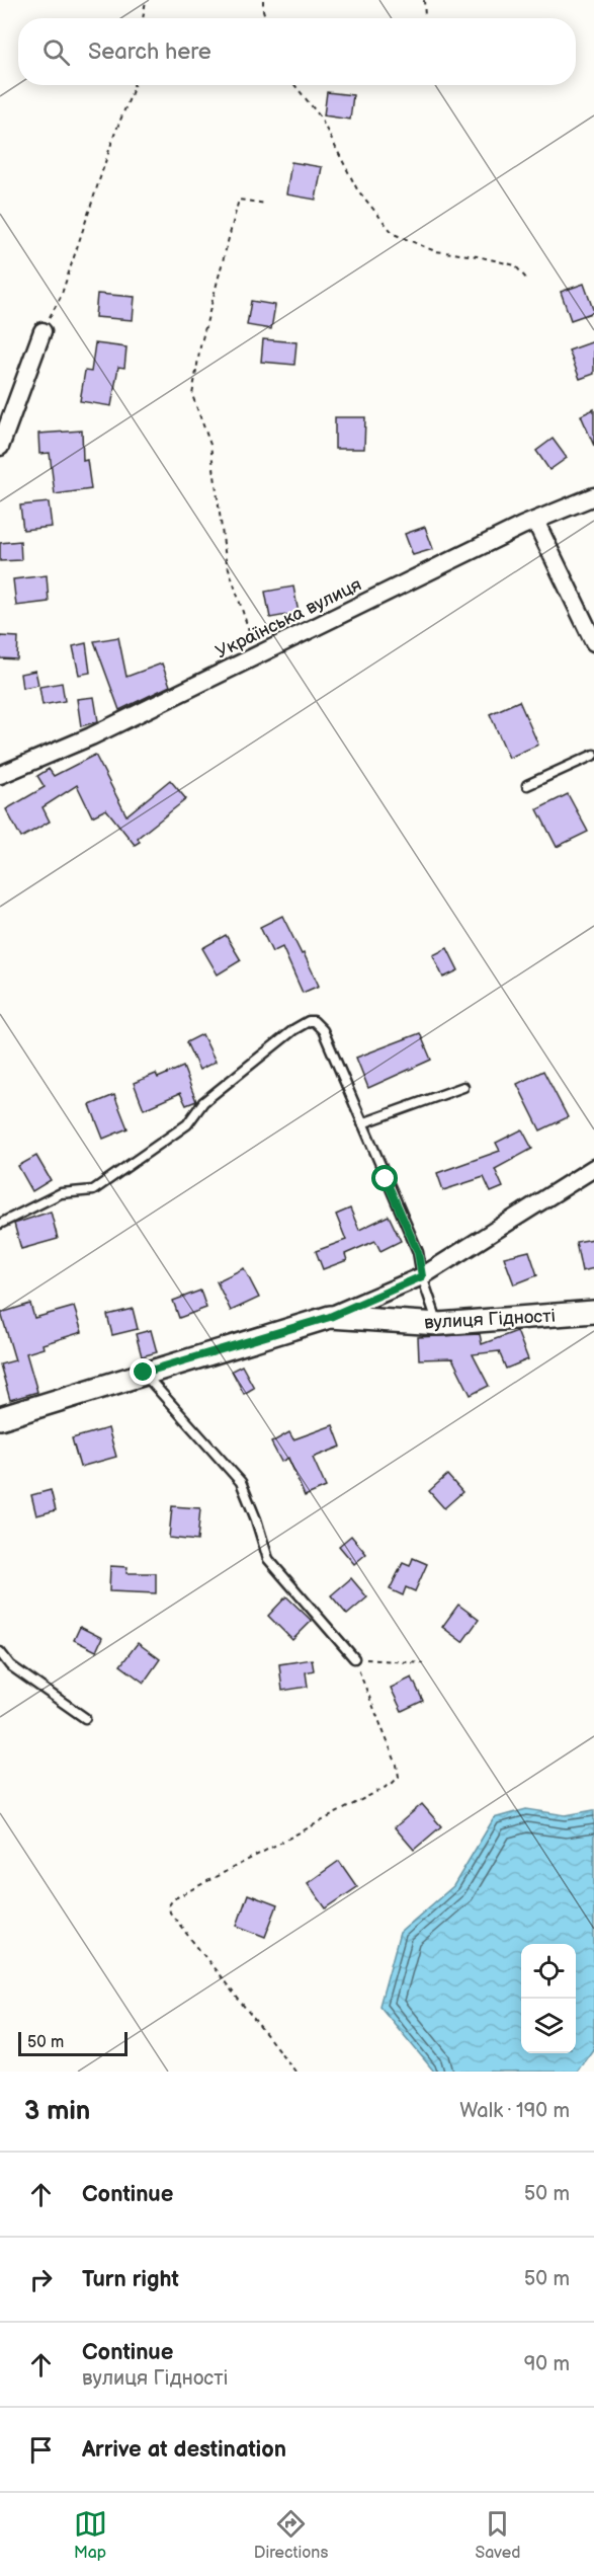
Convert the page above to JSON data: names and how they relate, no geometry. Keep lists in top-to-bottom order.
{
  "streets": {
    "street": ["Українська вулиця", "вулиця Гідності"]
  },
  "scale_bar": "50 m",
  "page": {
    "search": "Search here",
    "scale": "50 m",
    "heading": ["3 min", "Walk · 190 m"],
    "list": [
      ["Continue", "50 m"],
      ["Turn right", "50 m"],
      ["Continue", "вулиця Гідності", "90 m"],
      "Arrive at destination"
    ],
    "nav": ["Map", "Directions", "Saved"]
  }
}
